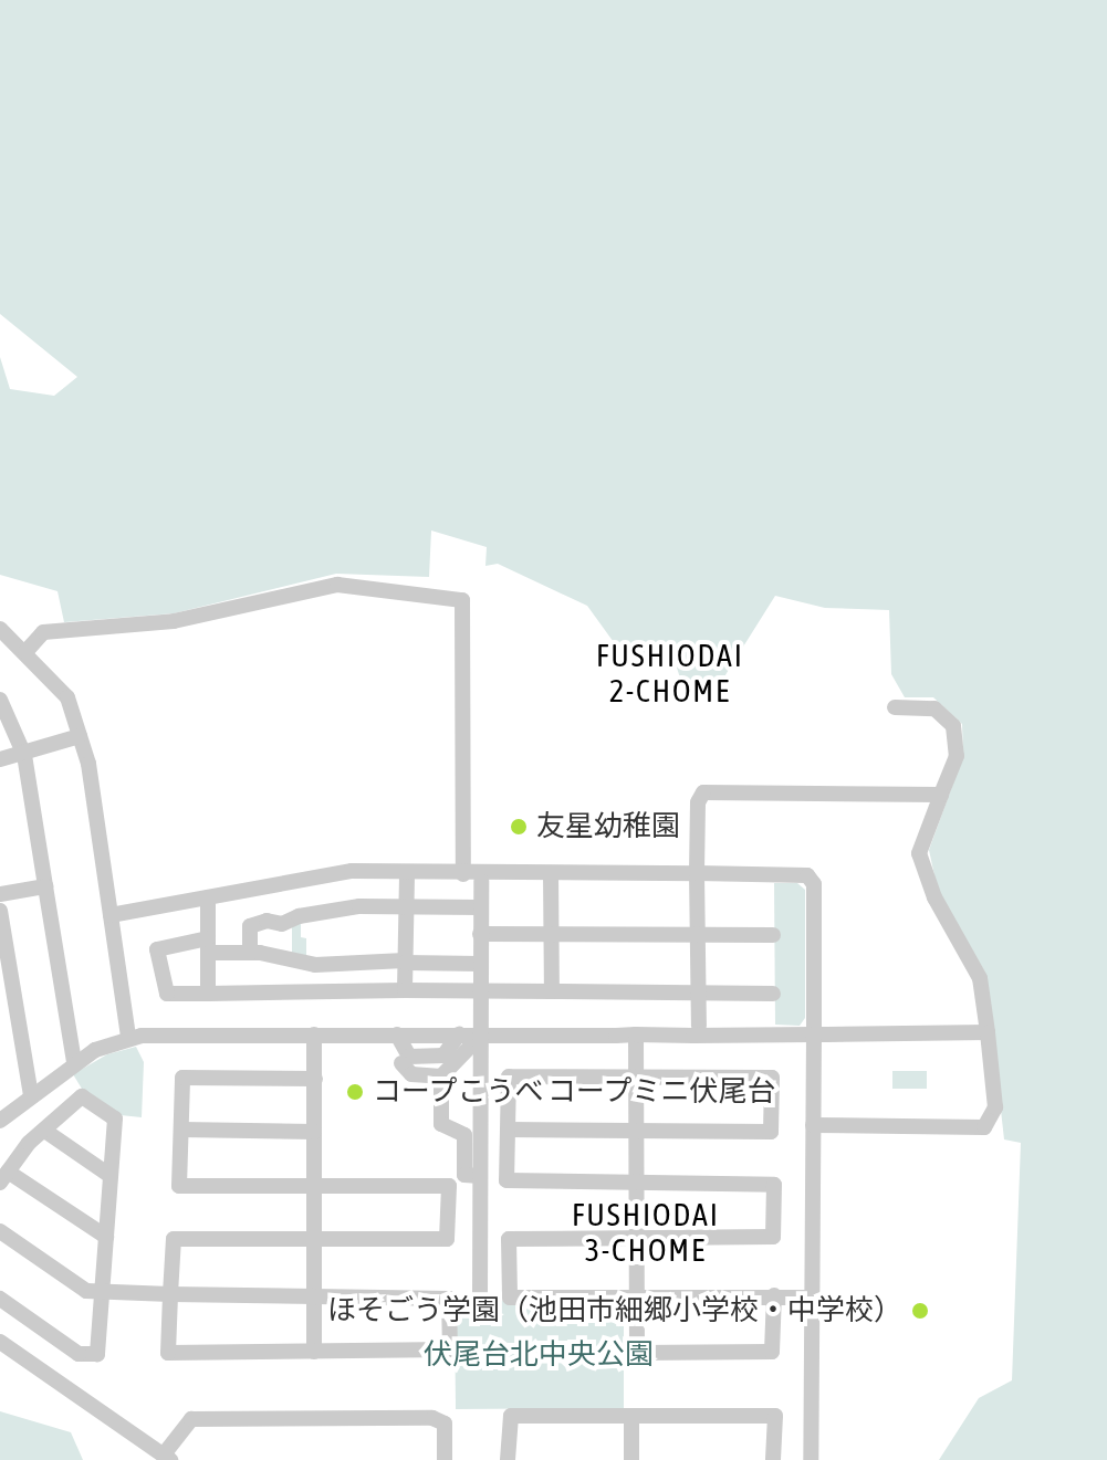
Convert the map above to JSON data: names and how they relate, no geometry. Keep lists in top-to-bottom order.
{
  "districts": ["FUSHIODAI 2-CHOME", "FUSHIODAI 3-CHOME"],
  "parks": ["伏尾台北中央公園"],
  "places": ["友星幼稚園", "コープこうべ コープミニ伏尾台", "ほそごう学園（池田市細郷小学校・中学校）"]
}
